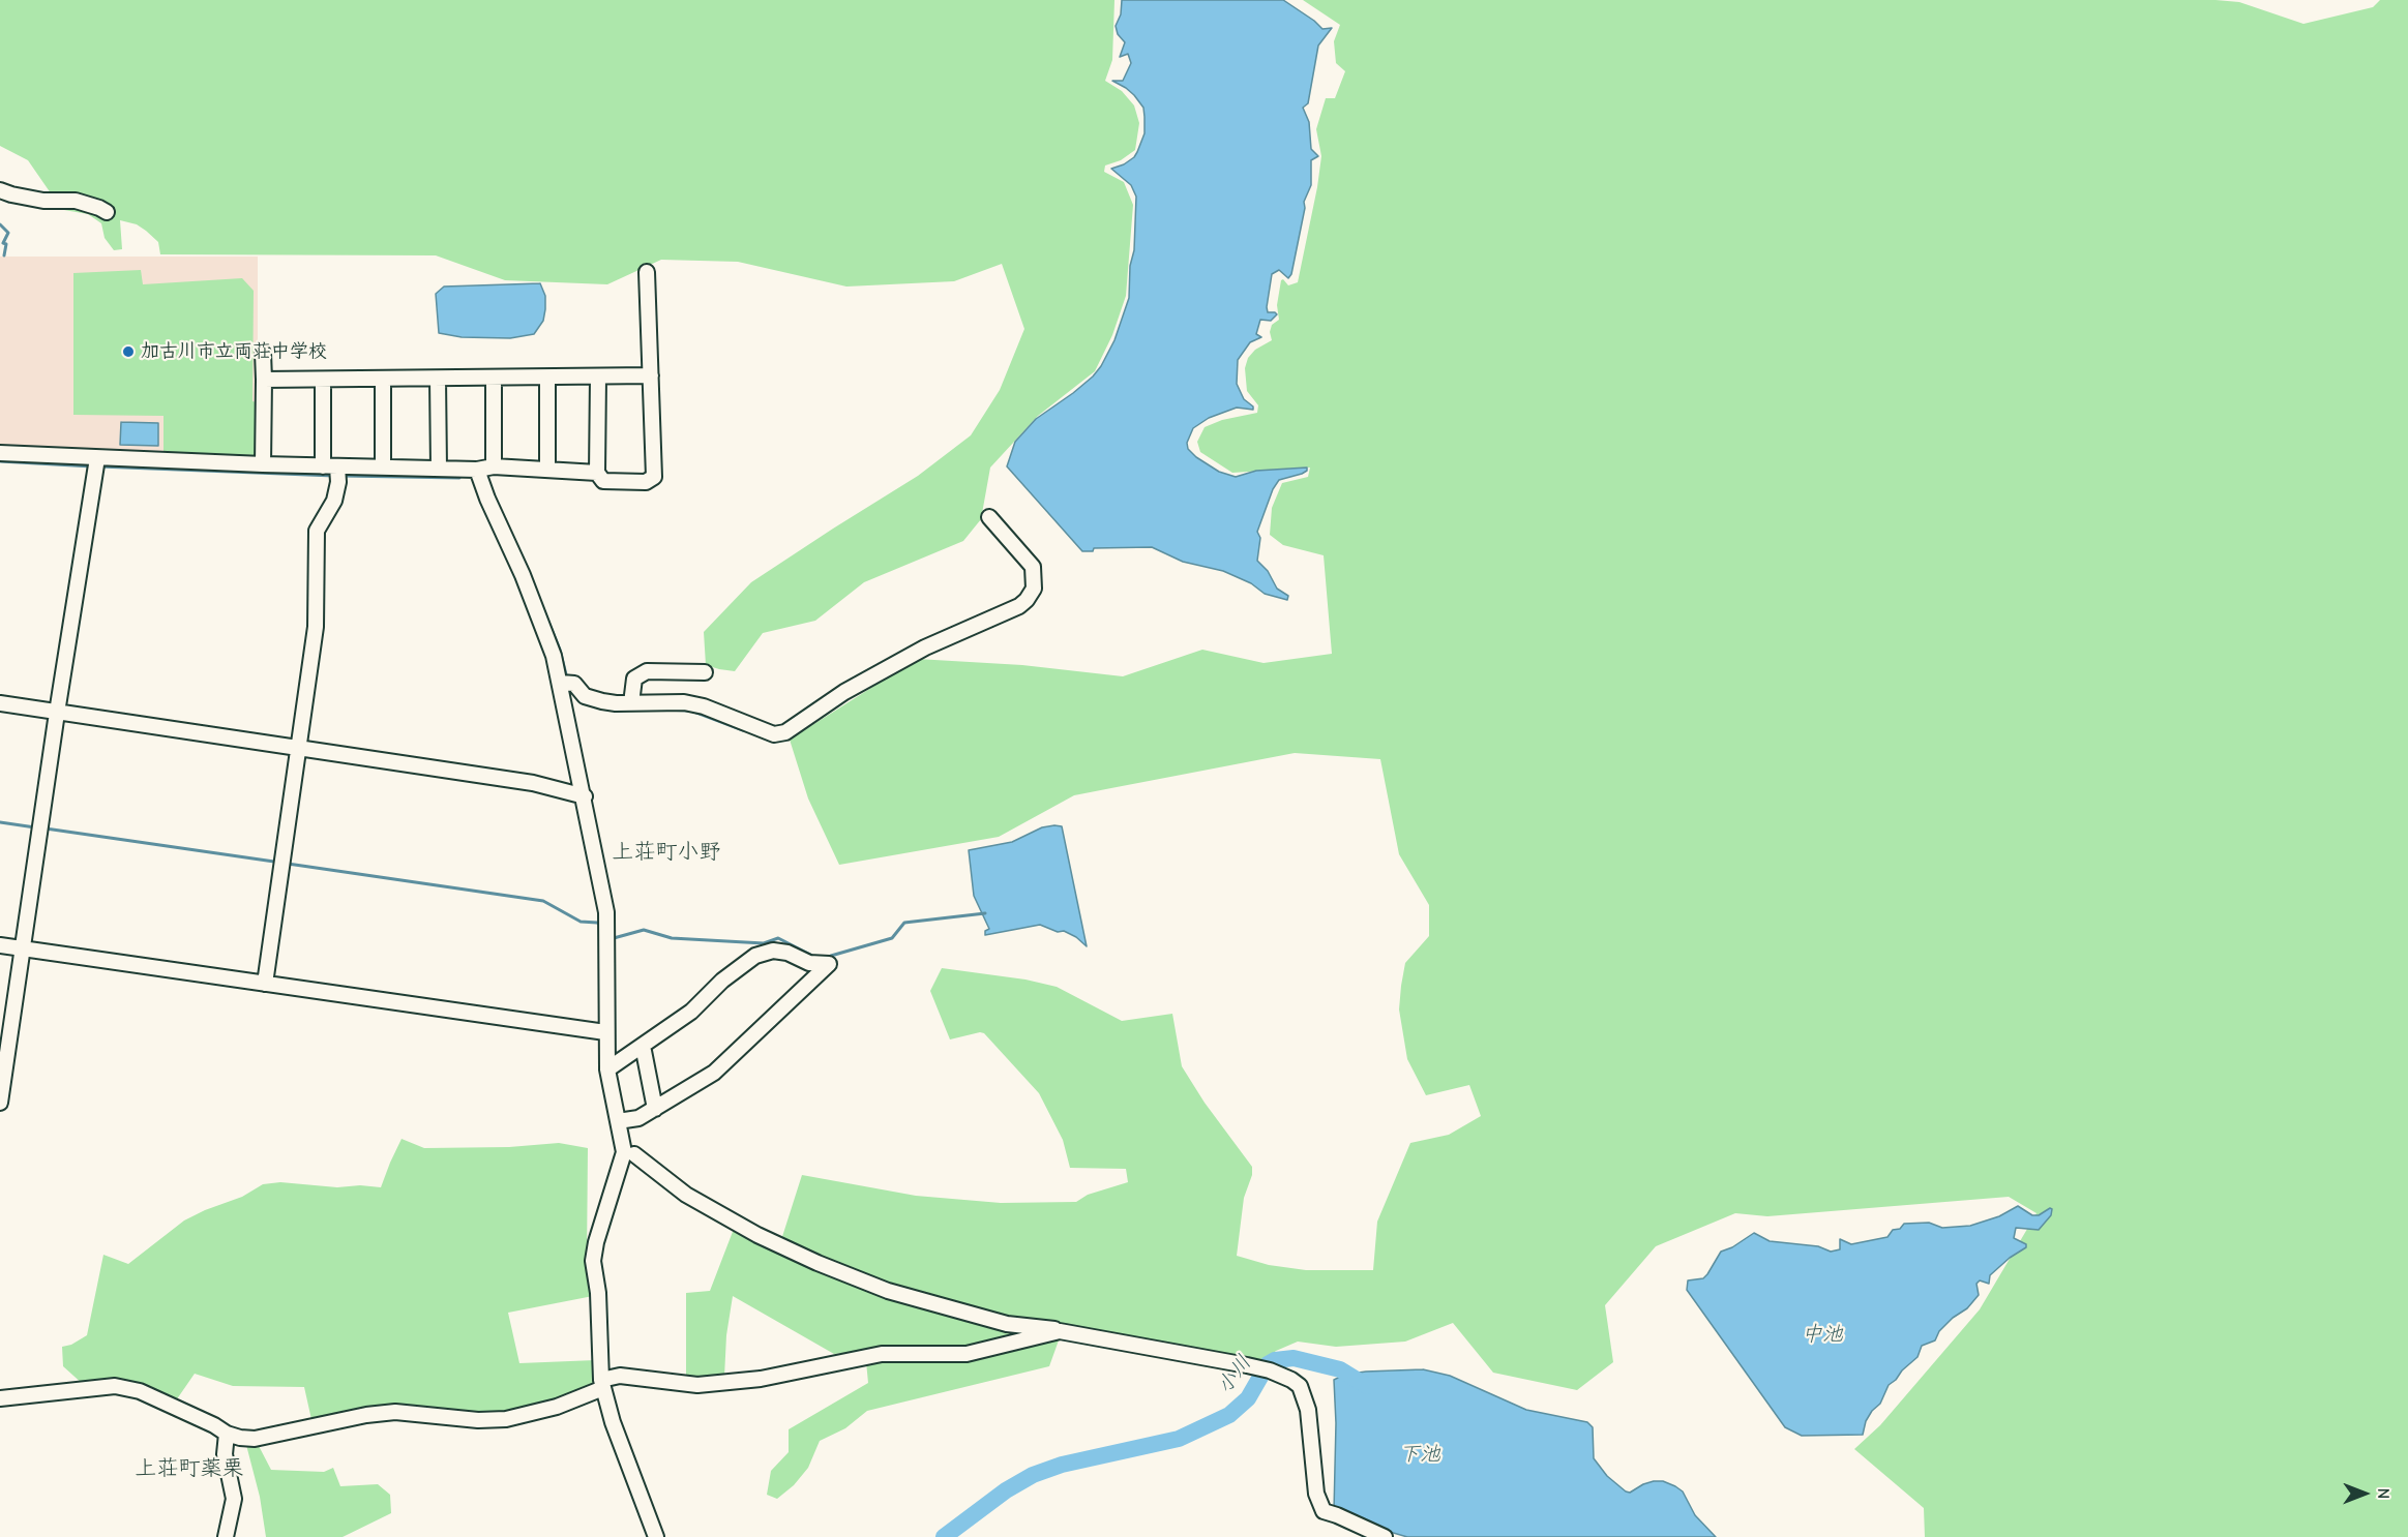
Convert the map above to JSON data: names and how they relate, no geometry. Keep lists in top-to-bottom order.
{
  "districts": ["上荘町小野", "上荘町薬栗"],
  "water": ["中池", "小川", "下池"],
  "places": ["加古川市立両荘中学校"],
  "north": "right"
}
